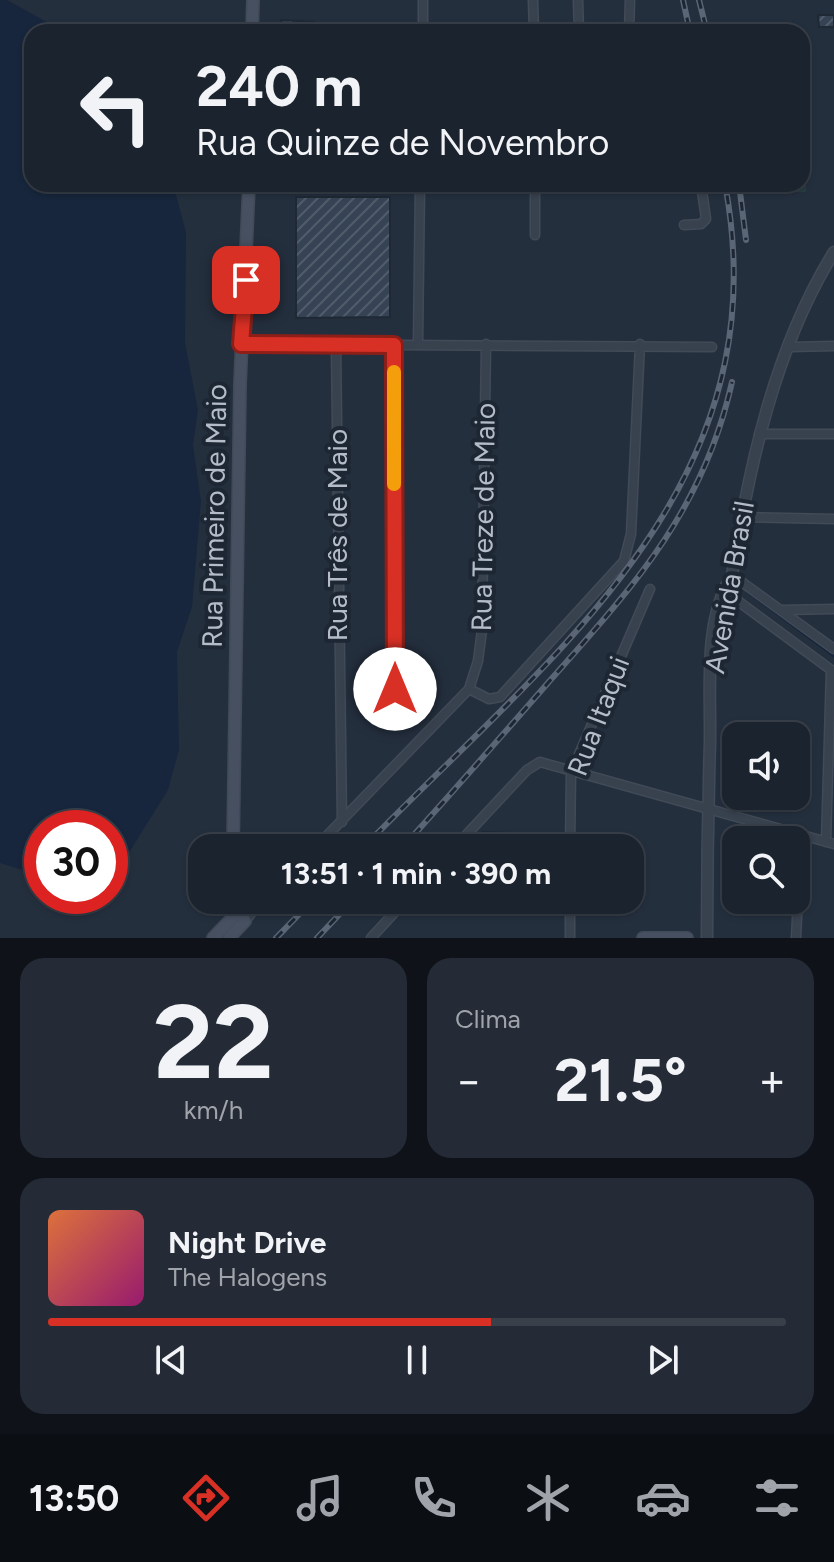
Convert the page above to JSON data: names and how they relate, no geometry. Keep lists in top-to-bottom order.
{
  "streets": {
    "main road": ["Rua Primeiro de Maio"],
    "street": [
      "Rua Treze de Maio",
      "Rua Três de Maio",
      "Avenida Brasil",
      "Rua Itaqui"
    ]
  },
  "page": {
    "turn": ["240 m", "Rua Quinze de Novembro"],
    "limit": "30",
    "trip": "13:51 · 1 min · 390 m",
    "tile": [
      ["22", "km/h"],
      "Clima"
    ],
    "heat": ["−", "21.5°", "+"],
    "song": ["Night Drive", "The Halogens"],
    "tabs": "13:50"
  }
}
